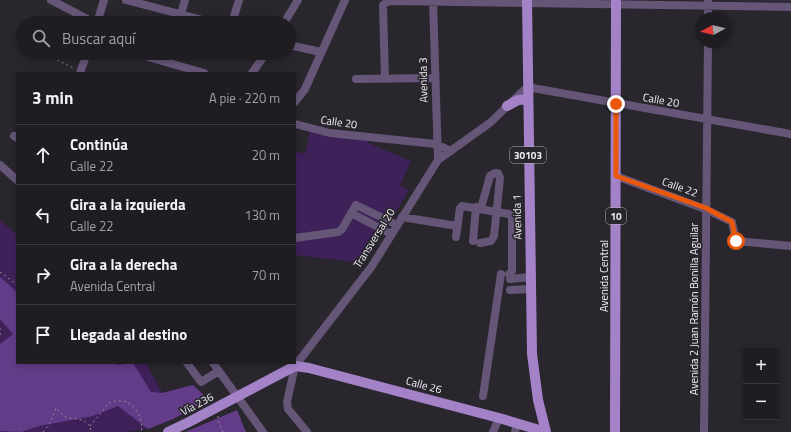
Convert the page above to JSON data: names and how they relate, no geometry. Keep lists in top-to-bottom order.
{
  "streets": {
    "main road": [
      "30103",
      "10",
      "Avenida 1",
      "Transversal 20",
      "Avenida Central",
      "Calle 26",
      "Vía 236"
    ],
    "street": [
      "Avenida 3",
      "Calle 20",
      "Calle 22",
      "Avenida 2 Juan Ramón Bonilla Aguilar"
    ]
  },
  "crossings": [
    ["Avenida 3", "Calle 20"],
    ["Avenida 3", "Transversal 20"],
    ["Calle 20", "Avenida 1"],
    ["Calle 20", "Transversal 20"],
    ["Calle 20", "Avenida Central"],
    ["Calle 20", "Avenida 2 Juan Ramón Bonilla Aguilar"],
    ["Calle 22", "Avenida Central"],
    ["Calle 22", "Avenida 2 Juan Ramón Bonilla Aguilar"],
    ["Avenida 1", "Transversal 20"],
    ["Avenida 1", "Calle 26"],
    ["Transversal 20", "Calle 26"],
    ["Transversal 20", "Vía 236"]
  ],
  "north": "left",
  "page": {
    "search": "Buscar aquí",
    "heading": ["3 min", "A pie · 220 m"],
    "list": [
      ["Continúa", "Calle 22", "20 m"],
      ["Gira a la izquierda", "Calle 22", "130 m"],
      ["Gira a la derecha", "Avenida Central", "70 m"],
      "Llegada al destino"
    ],
    "map_buttons": ["+", "−"]
  }
}
